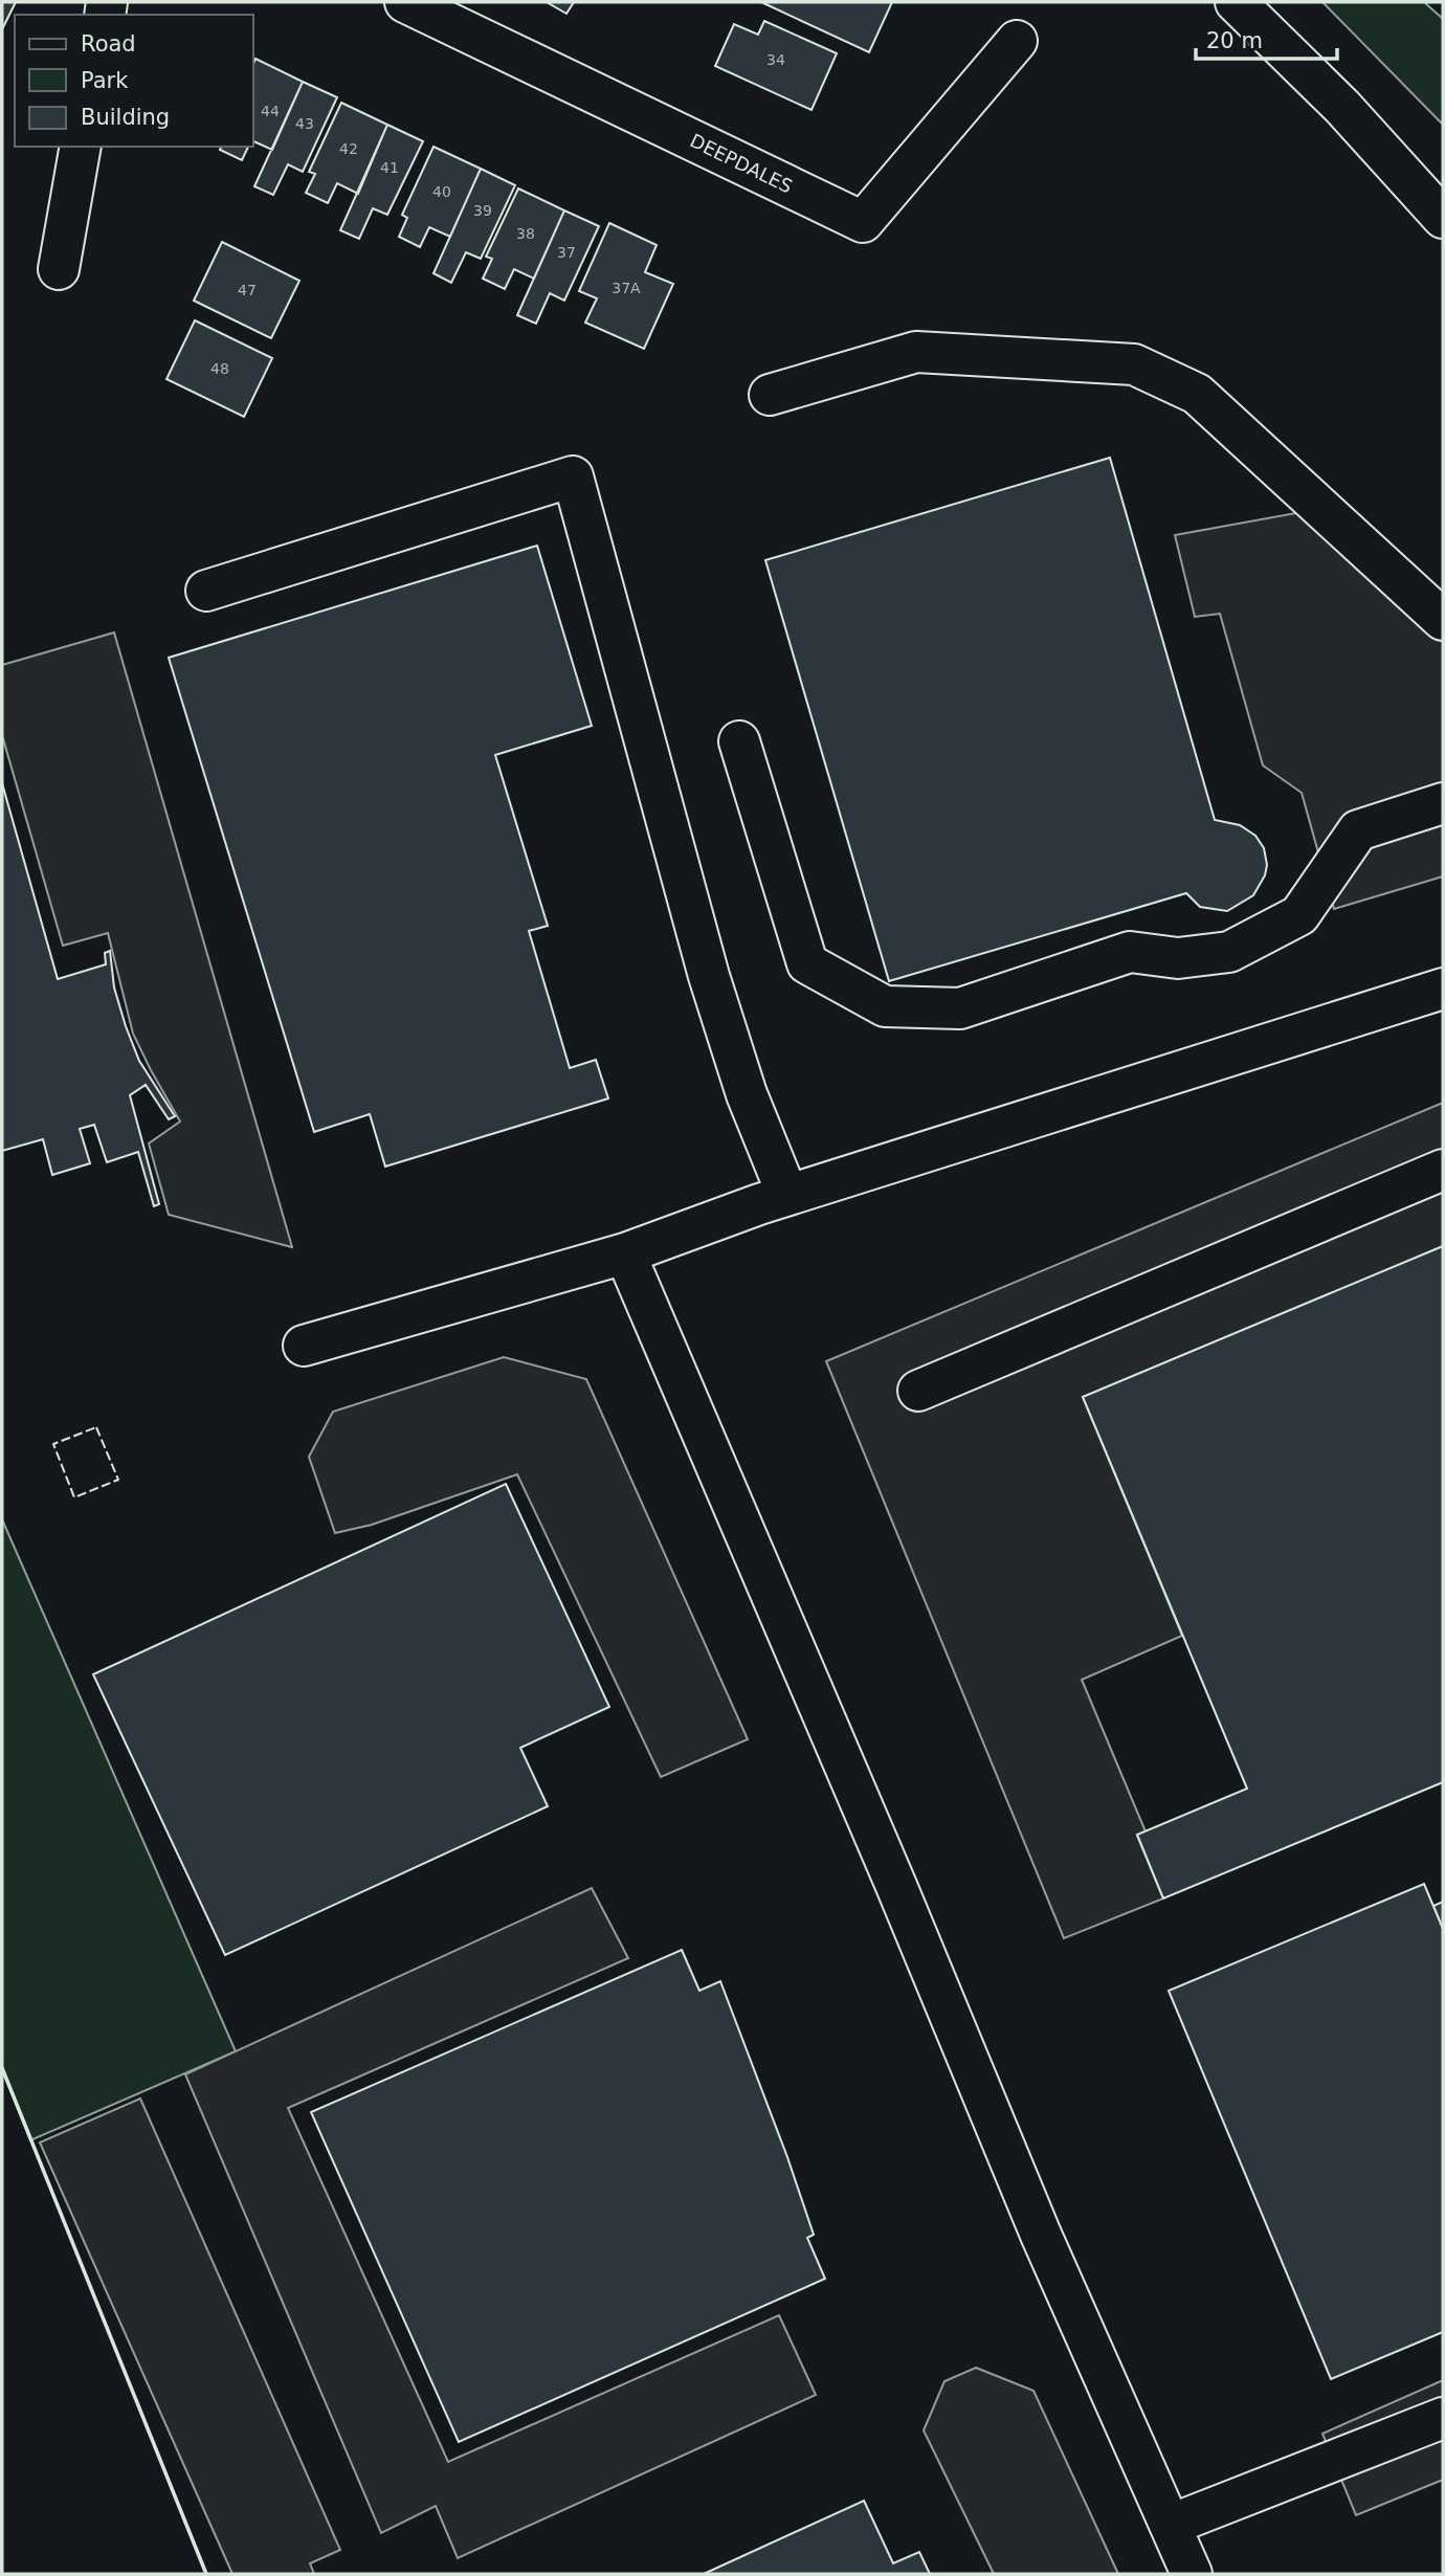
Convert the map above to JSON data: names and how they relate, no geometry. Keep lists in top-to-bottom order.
{
  "streets": {
    "street": ["DEEPDALES"]
  },
  "house_numbers": [
    "34",
    "44",
    "43",
    "42",
    "41",
    "40",
    "39",
    "38",
    "37",
    "37A",
    "47",
    "48"
  ],
  "legend": ["Road", "Park", "Building"],
  "scale_bar": "20 m"
}
